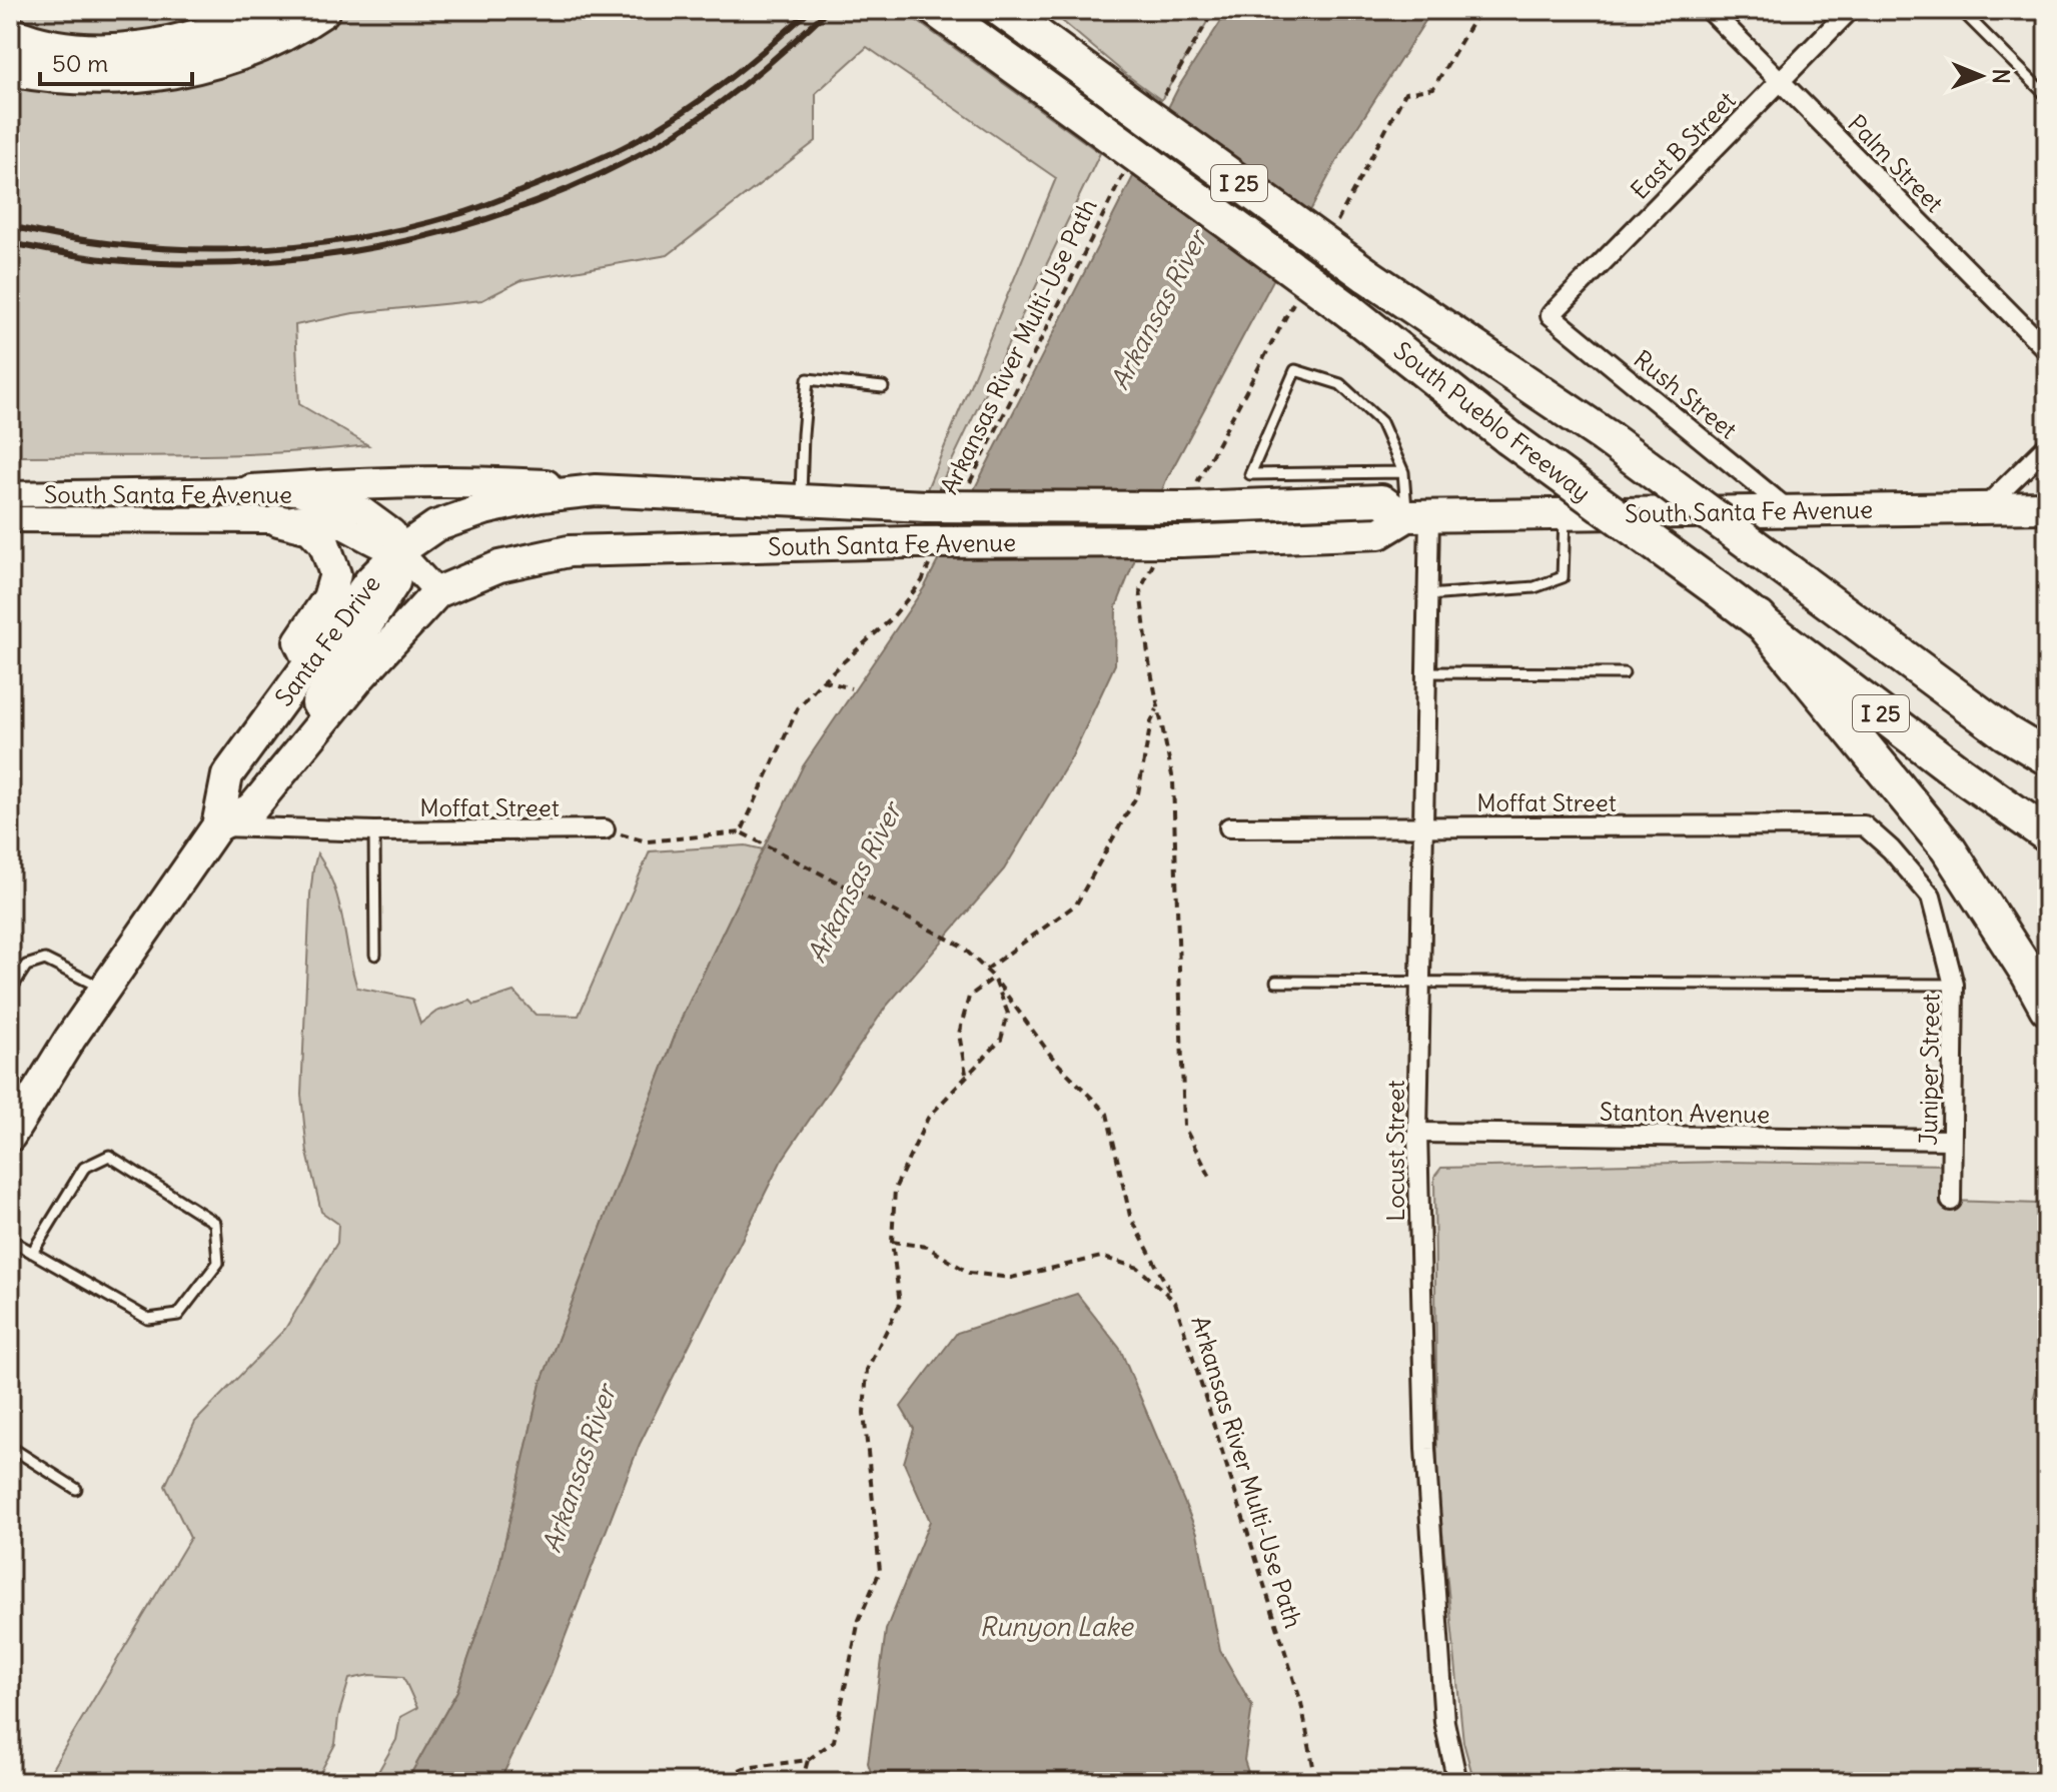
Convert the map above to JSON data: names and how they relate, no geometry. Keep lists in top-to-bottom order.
{
  "streets": {
    "highway": ["I 25", "South Pueblo Freeway"],
    "main road": ["South Santa Fe Avenue", "Santa Fe Drive"],
    "street": [
      "East B Street",
      "Palm Street",
      "Rush Street",
      "Moffat Street",
      "Juniper Street",
      "Stanton Avenue",
      "Locust Street"
    ],
    "path": ["Arkansas River Multi-Use Path"]
  },
  "crossings": [
    ["East B Street", "Palm Street"],
    ["East B Street", "Rush Street"],
    ["Rush Street", "South Santa Fe Avenue"],
    ["South Santa Fe Avenue", "Santa Fe Drive"],
    ["South Santa Fe Avenue", "Locust Street"],
    ["Santa Fe Drive", "Moffat Street"],
    ["Moffat Street", "Juniper Street"],
    ["Moffat Street", "Locust Street"],
    ["Juniper Street", "Stanton Avenue"],
    ["Stanton Avenue", "Locust Street"]
  ],
  "water": ["Arkansas River", "Runyon Lake"],
  "scale_bar": "50 m",
  "north": "right"
}
